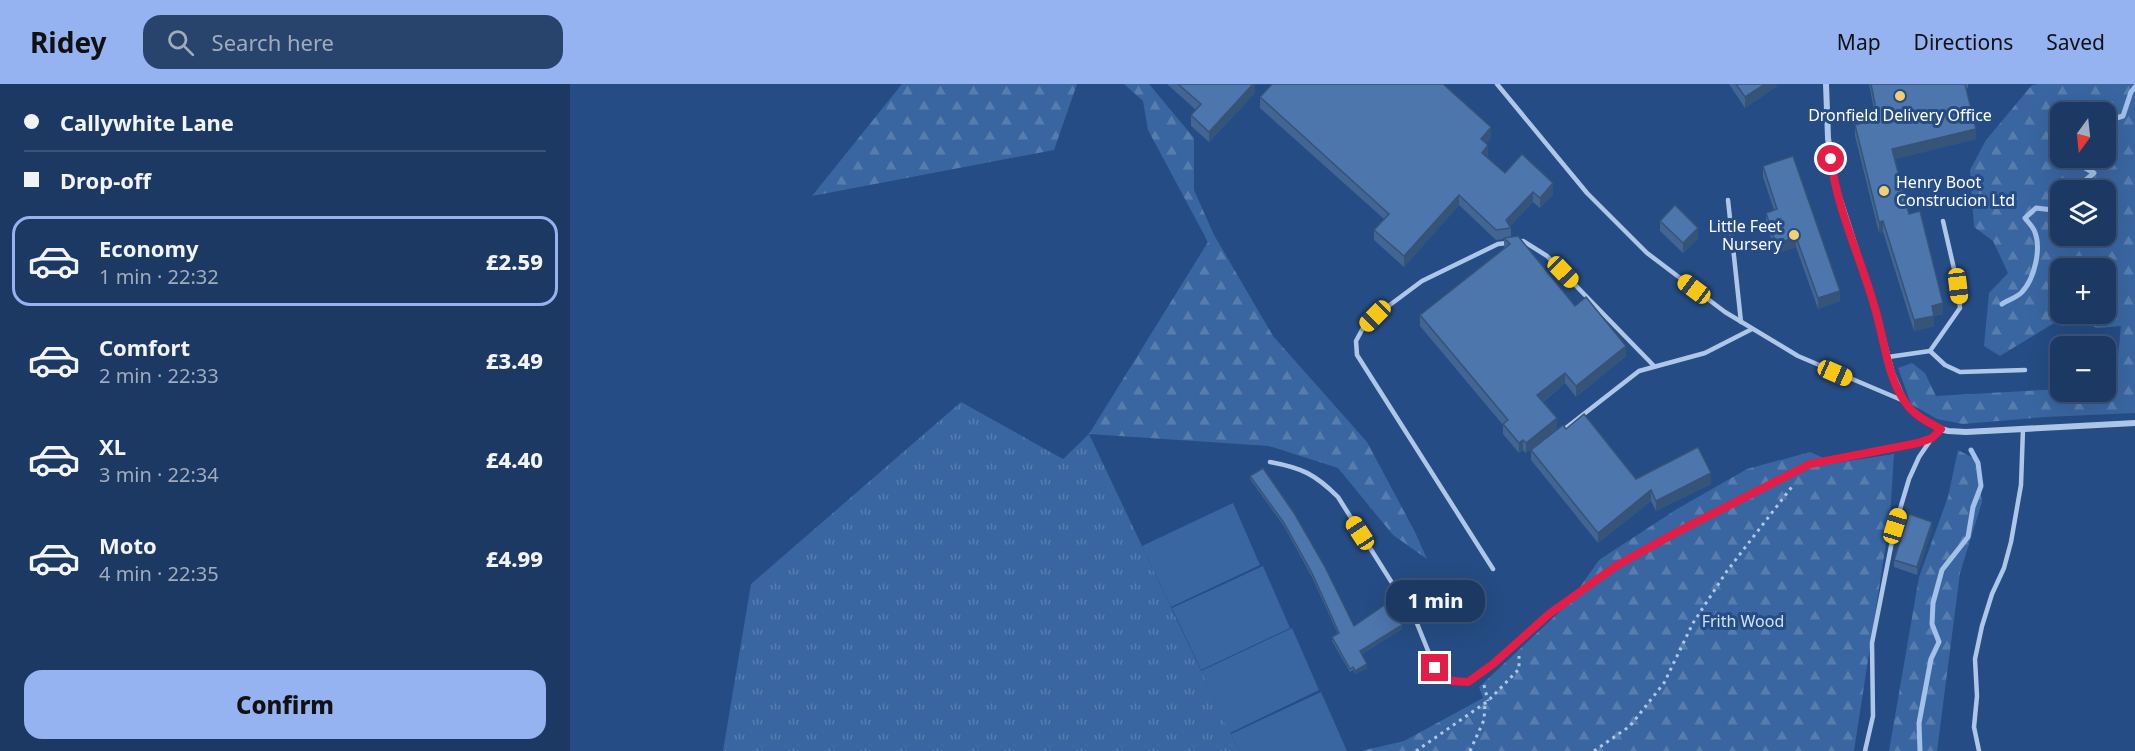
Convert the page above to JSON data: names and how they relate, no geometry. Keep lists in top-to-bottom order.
{
  "parks": ["Frith Wood"],
  "places": ["Dronfield Delivery Office", "Henry Boot Construcion Ltd", "Little Feet Nursery"],
  "north": "bottom",
  "page": {
    "header": "Ridey",
    "search": "Search here",
    "nav": ["Map", "Directions", "Saved"],
    "banner": ["Callywhite Lane", "Drop-off"],
    "map_buttons": ["+", "−"],
    "list": [
      {
        "name": "Economy",
        "note": "1 min · 22:32",
        "value": "£2.59"
      },
      {
        "name": "Comfort",
        "note": "2 min · 22:33",
        "value": "£3.49"
      },
      {
        "name": "XL",
        "note": "3 min · 22:34",
        "value": "£4.40"
      },
      {
        "name": "Moto",
        "note": "4 min · 22:35",
        "value": "£4.99"
      }
    ],
    "bubble": "1 min",
    "buttons": "Confirm"
  }
}
